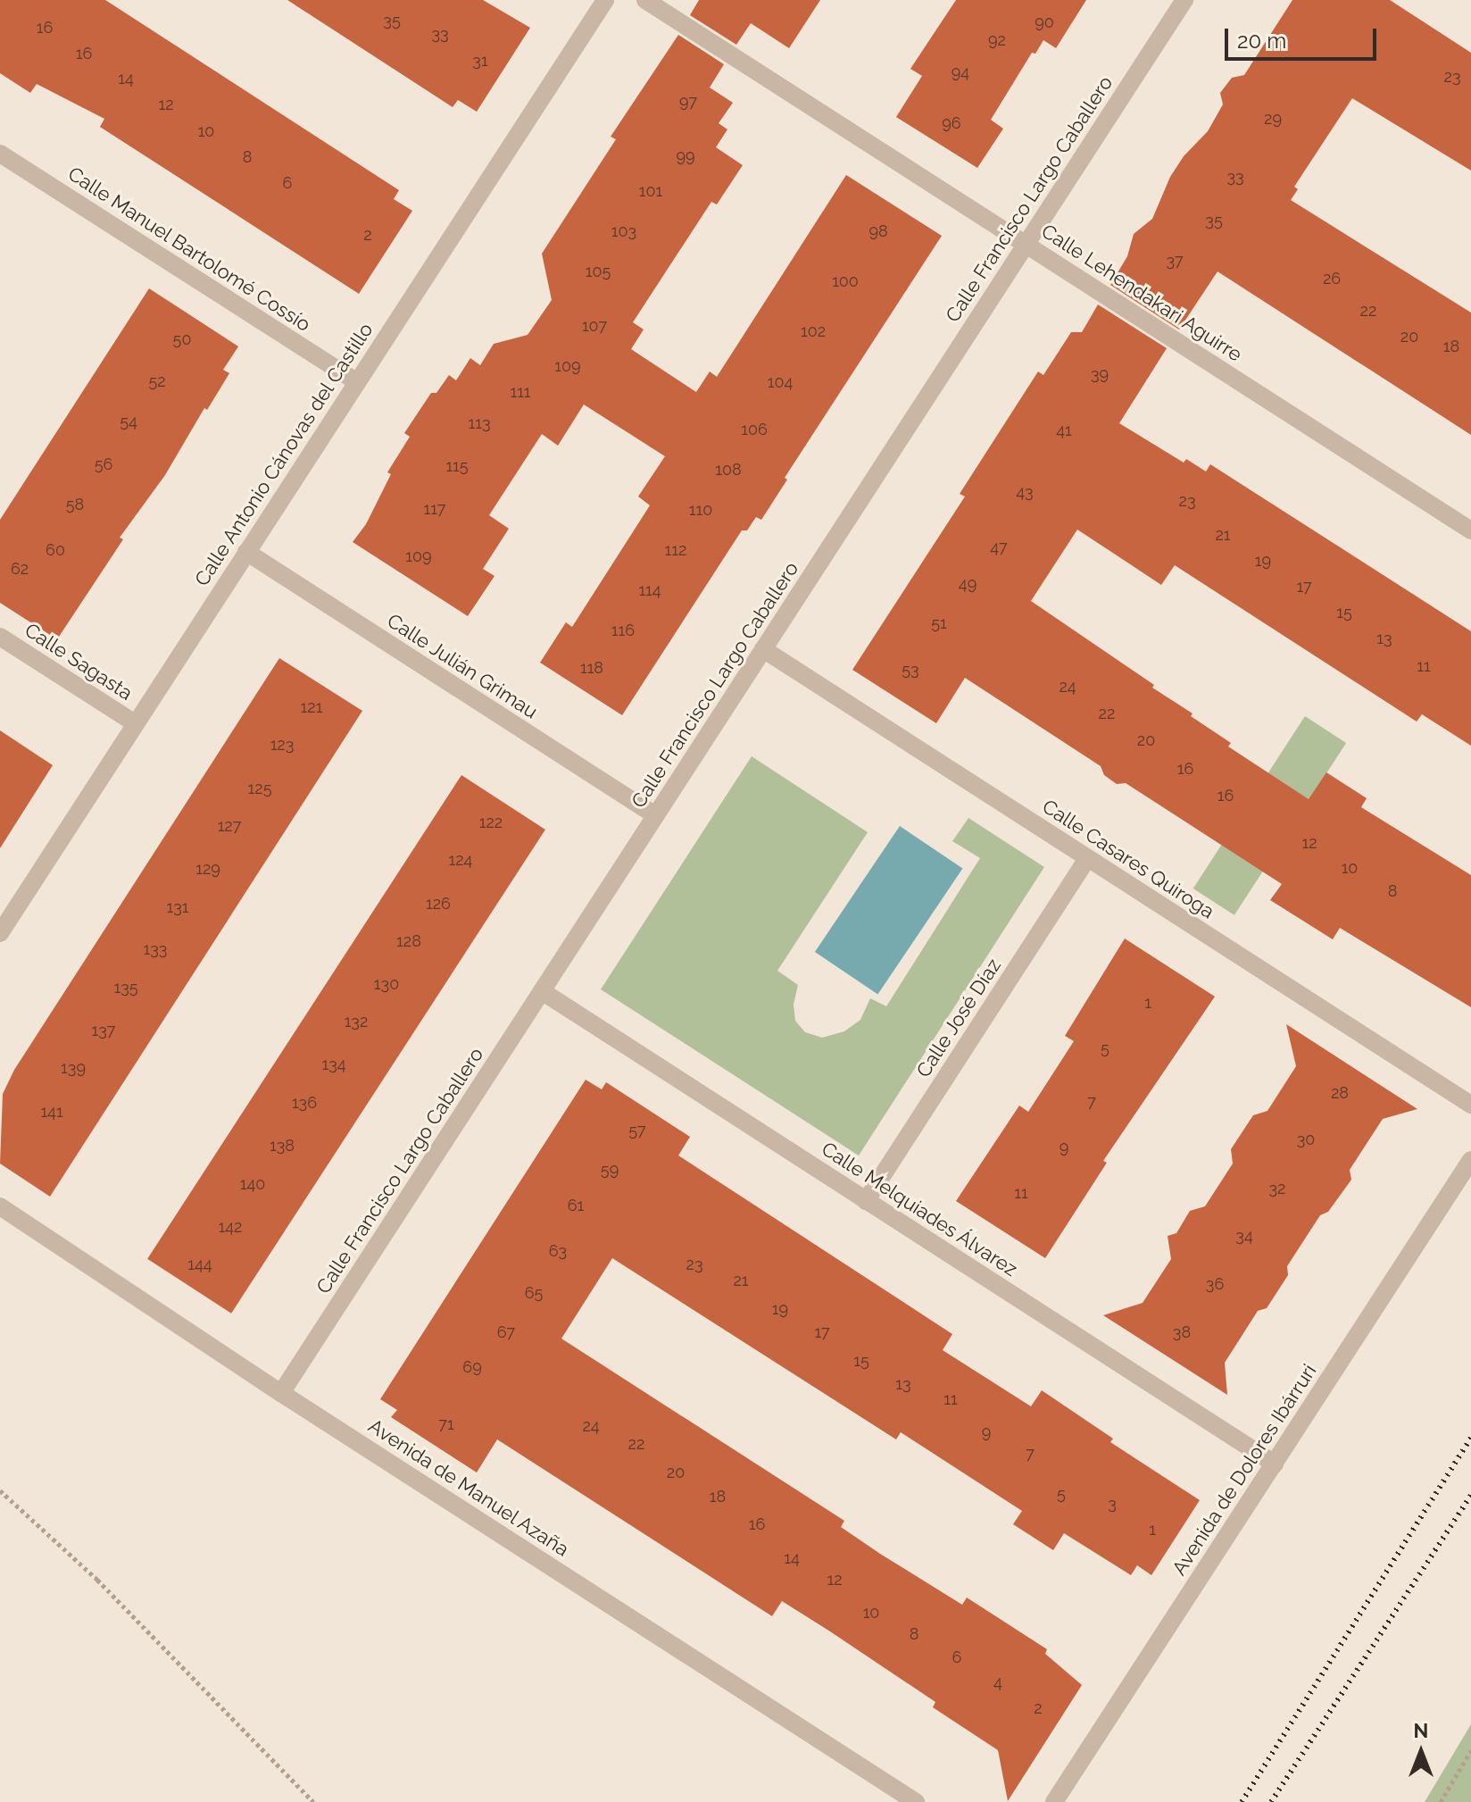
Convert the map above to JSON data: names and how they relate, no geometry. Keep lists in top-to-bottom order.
{
  "streets": {
    "street": [
      "Calle Francisco Largo Caballero",
      "Calle Manuel Bartolomé Cossío",
      "Calle Lehendakari Aguirre",
      "Calle Antonio Cánovas del Castillo",
      "Calle Sagasta",
      "Calle Julián Grimau",
      "Calle Casares Quiroga",
      "Calle José Díaz",
      "Calle Melquiades Álvarez",
      "Avenida de Dolores Ibárruri",
      "Avenida de Manuel Azaña"
    ]
  },
  "crossings": [
    ["Calle Francisco Largo Caballero", "Calle Lehendakari Aguirre"],
    ["Calle Francisco Largo Caballero", "Calle Julián Grimau"],
    ["Calle Francisco Largo Caballero", "Calle Casares Quiroga"],
    ["Calle Francisco Largo Caballero", "Calle Melquiades Álvarez"],
    ["Calle Francisco Largo Caballero", "Avenida de Manuel Azaña"],
    ["Calle Manuel Bartolomé Cossío", "Calle Antonio Cánovas del Castillo"],
    ["Calle Antonio Cánovas del Castillo", "Calle Sagasta"],
    ["Calle Antonio Cánovas del Castillo", "Calle Julián Grimau"],
    ["Calle Casares Quiroga", "Calle José Díaz"],
    ["Calle José Díaz", "Calle Melquiades Álvarez"],
    ["Calle Melquiades Álvarez", "Avenida de Dolores Ibárruri"]
  ],
  "house_numbers": [
    "35",
    "90",
    "16",
    "33",
    "92",
    "16",
    "31",
    "94",
    "23",
    "14",
    "97",
    "12",
    "29",
    "96",
    "10",
    "99",
    "8",
    "33",
    "6",
    "101",
    "35",
    "103",
    "98",
    "2",
    "37",
    "105",
    "26",
    "100",
    "22",
    "107",
    "102",
    "20",
    "50",
    "18",
    "109",
    "39",
    "52",
    "104",
    "111",
    "54",
    "113",
    "106",
    "41",
    "56",
    "115",
    "108",
    "43",
    "23",
    "58",
    "117",
    "110",
    "21",
    "47",
    "60",
    "112",
    "109",
    "19",
    "62",
    "49",
    "17",
    "114",
    "15",
    "51",
    "116",
    "13",
    "11",
    "118",
    "53",
    "24",
    "121",
    "22",
    "20",
    "123",
    "16",
    "125",
    "16",
    "122",
    "127",
    "12",
    "124",
    "10",
    "129",
    "8",
    "126",
    "131",
    "128",
    "133",
    "130",
    "135",
    "1",
    "132",
    "137",
    "5",
    "134",
    "139",
    "28",
    "7",
    "136",
    "141",
    "57",
    "30",
    "138",
    "9",
    "59",
    "140",
    "32",
    "11",
    "61",
    "142",
    "34",
    "63",
    "144",
    "23",
    "21",
    "36",
    "65",
    "19",
    "67",
    "17",
    "38",
    "15",
    "69",
    "13",
    "11",
    "71",
    "24",
    "9",
    "22",
    "7",
    "20",
    "5",
    "18",
    "3",
    "16",
    "1",
    "14",
    "12",
    "10",
    "8",
    "6",
    "4",
    "2"
  ],
  "scale_bar": "20 m",
  "north": "top"
}
